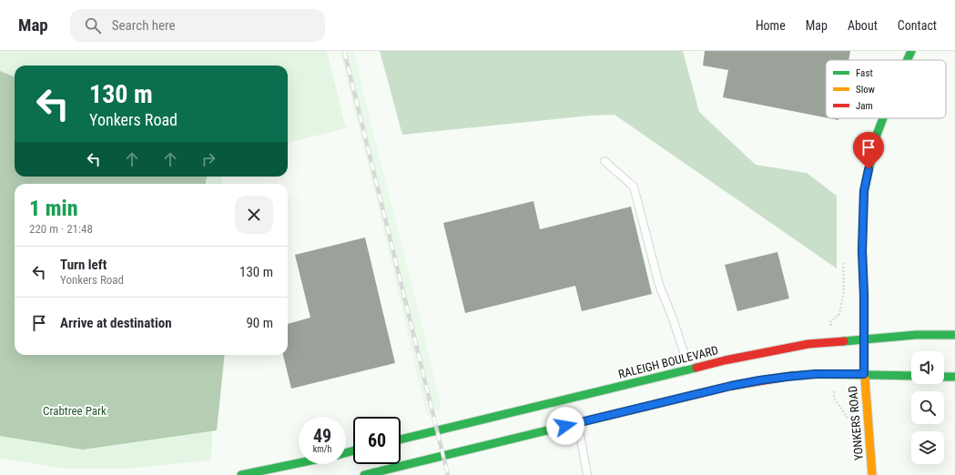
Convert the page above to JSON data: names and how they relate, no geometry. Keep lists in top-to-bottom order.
{
  "streets": {
    "main road": ["RALEIGH BOULEVARD", "YONKERS ROAD"]
  },
  "crossings": [
    ["RALEIGH BOULEVARD", "YONKERS ROAD"]
  ],
  "parks": ["Crabtree Park"],
  "legend": ["Fast", "Slow", "Jam"],
  "page": {
    "header": "Map",
    "search": "Search here",
    "nav": [
      "Home",
      "Map",
      "About",
      "Contact"
    ],
    "turn": ["130 m", "Yonkers Road"],
    "heading": ["1 min", "220 m · 21:48"],
    "list": [
      {
        "name": "Turn left",
        "note": "Yonkers Road",
        "value": "130 m"
      },
      {
        "name": "Arrive at destination",
        "value": "90 m"
      }
    ],
    "speed": "49 km/h",
    "limit": "60"
  }
}
